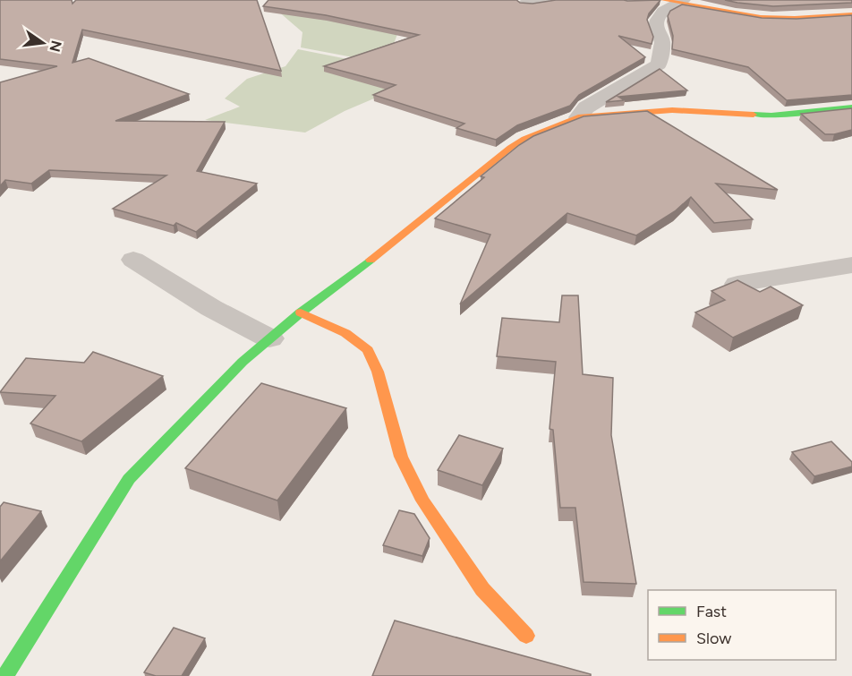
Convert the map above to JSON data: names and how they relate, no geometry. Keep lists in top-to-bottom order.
{
  "legend": ["Fast", "Slow"],
  "north": "right"
}
